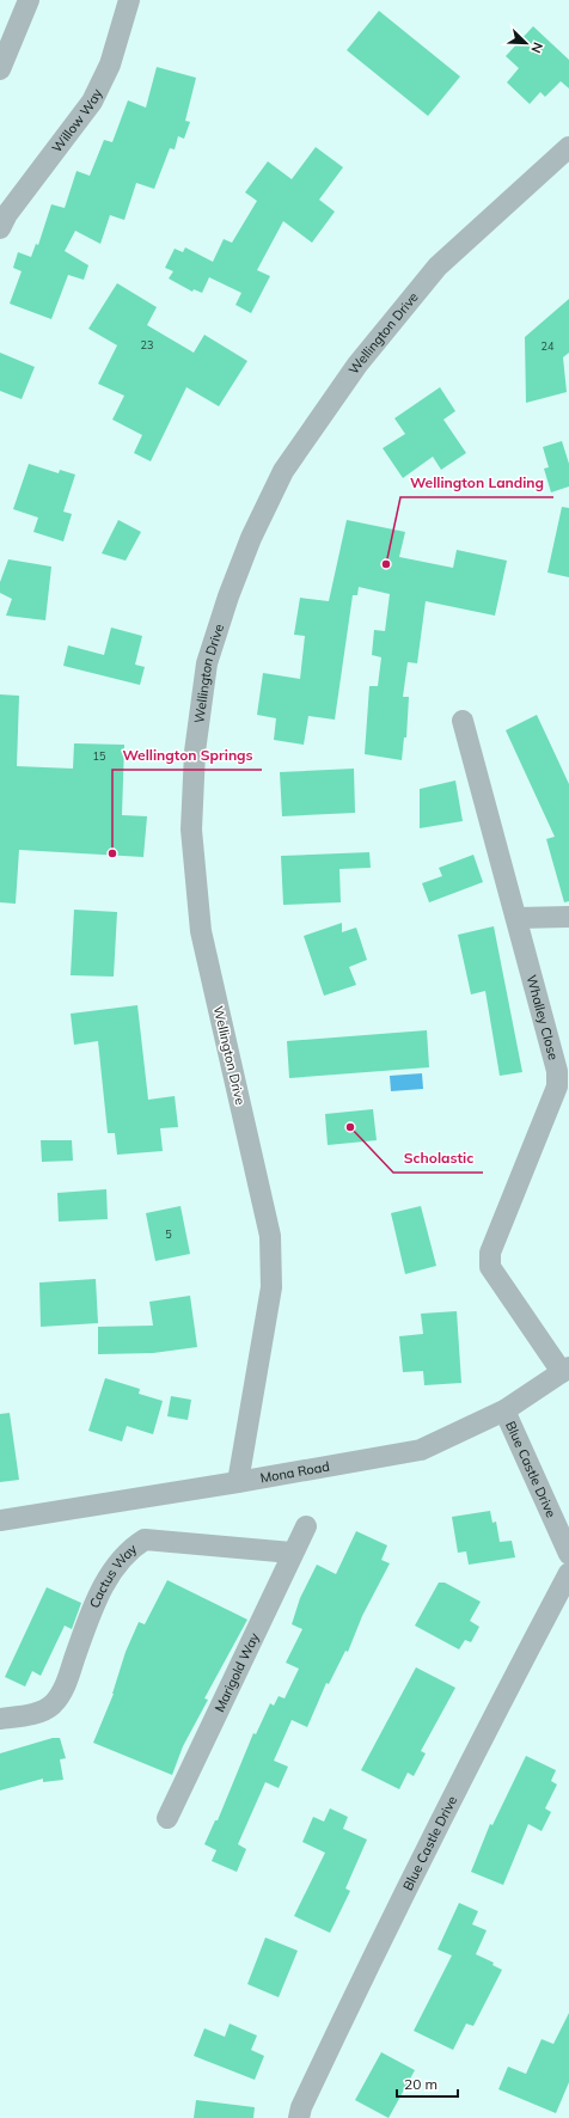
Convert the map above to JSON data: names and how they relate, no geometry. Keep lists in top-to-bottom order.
{
  "streets": {
    "street": [
      "Willow Way",
      "Wellington Drive",
      "Whalley Close",
      "Blue Castle Drive",
      "Mona Road",
      "Cactus Way",
      "Marigold Way"
    ]
  },
  "crossings": [
    ["Wellington Drive", "Mona Road"],
    ["Whalley Close", "Mona Road"],
    ["Blue Castle Drive", "Mona Road"],
    ["Cactus Way", "Marigold Way"]
  ],
  "places": ["Wellington Landing", "Wellington Springs", "Scholastic"],
  "house_numbers": [
    "23",
    "24",
    "15",
    "5"
  ],
  "scale_bar": "20 m",
  "north": "bottom right"
}
